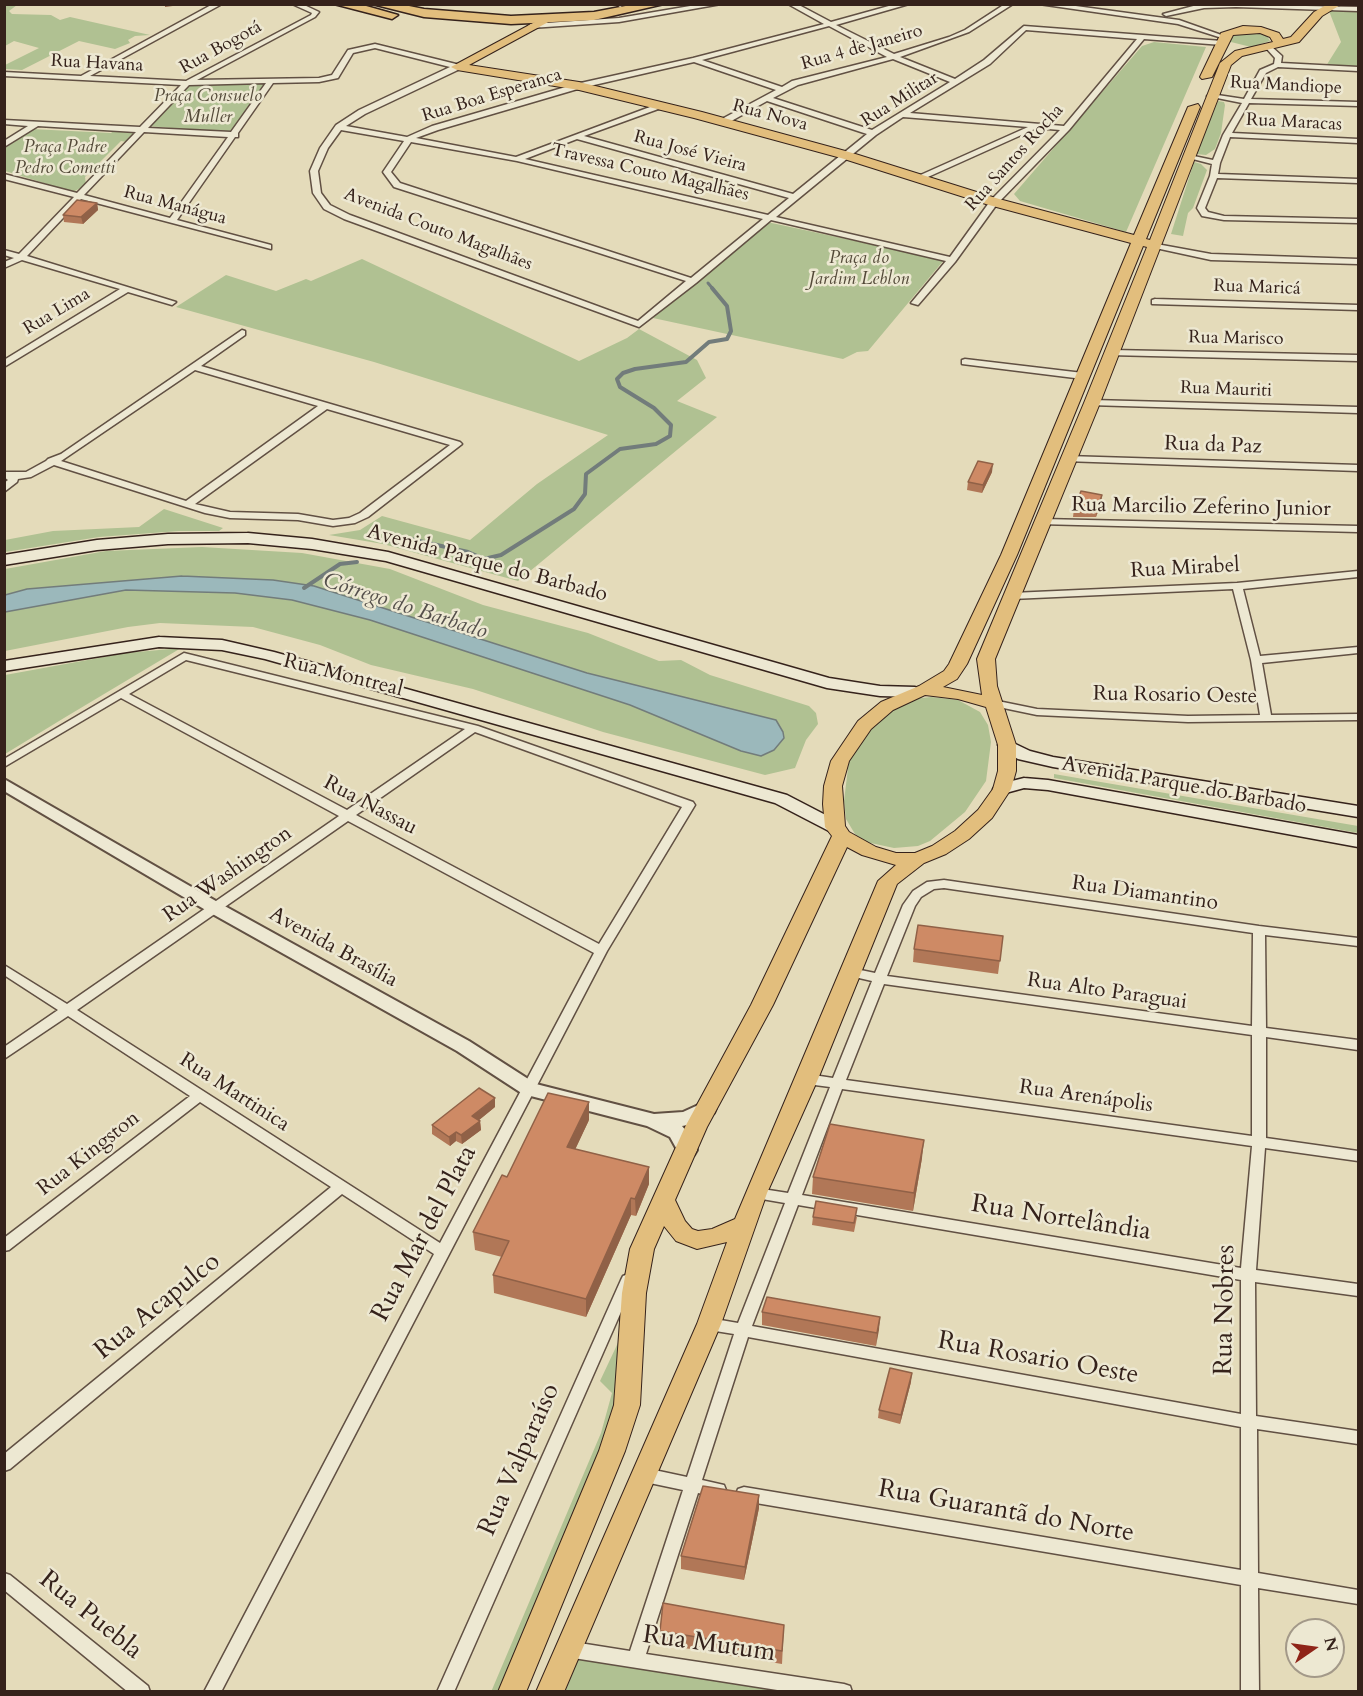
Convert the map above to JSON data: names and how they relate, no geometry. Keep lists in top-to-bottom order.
{
  "streets": {
    "main road": ["Rua Nova", "Avenida Couto Magalhães", "Avenida Parque do Barbado"],
    "street": [
      "Rua Bogotá",
      "Rua 4 de Janeiro",
      "Rua Havana",
      "Rua Mandiope",
      "Rua Boa Esperanca",
      "Rua Militar",
      "Rua Maracas",
      "Rua José Vieira",
      "Rua Santos Rocha",
      "Travessa Couto Magalhães",
      "Rua Manágua",
      "Rua Maricá",
      "Rua Lima",
      "Rua Marisco",
      "Rua Mauriti",
      "Rua da Paz",
      "Rua Marcilio Zeferino Junior",
      "Rua Mirabel",
      "Rua Montreal",
      "Rua Rosario Oeste",
      "Rua Nassau",
      "Rua Washington",
      "Rua Diamantino",
      "Avenida Brasília",
      "Rua Alto Paraguai",
      "Rua Martinica",
      "Rua Arenápolis",
      "Rua Kingston",
      "Rua Nortelândia",
      "Rua Mar del Plata",
      "Rua Acapulco",
      "Rua Nobres",
      "Rua Valparaíso",
      "Rua Guarantã do Norte",
      "Rua Puebla",
      "Rua Mutum"
    ]
  },
  "crossings": [
    ["Rua Bogotá", "Rua Havana"],
    ["Rua Bogotá", "Rua Manágua"],
    ["Rua 4 de Janeiro", "Rua Nova"],
    ["Rua Havana", "Rua Nova"],
    ["Rua Boa Esperanca", "Rua Militar"],
    ["Rua Boa Esperanca", "Rua Nova"],
    ["Rua Boa Esperanca", "Travessa Couto Magalhães"],
    ["Rua Militar", "Rua Nova"],
    ["Rua Militar", "Rua José Vieira"],
    ["Rua Militar", "Rua Santos Rocha"],
    ["Rua Militar", "Travessa Couto Magalhães"],
    ["Rua Militar", "Avenida Couto Magalhães"],
    ["Rua Nova", "Rua Santos Rocha"],
    ["Rua Nova", "Avenida Couto Magalhães"],
    ["Rua Santos Rocha", "Travessa Couto Magalhães"],
    ["Travessa Couto Magalhães", "Avenida Couto Magalhães"],
    ["Avenida Parque do Barbado", "Rua Rosario Oeste"],
    ["Rua Montreal", "Rua Nassau"],
    ["Rua Montreal", "Rua Washington"],
    ["Rua Montreal", "Rua Mar del Plata"],
    ["Rua Rosario Oeste", "Rua Nobres"],
    ["Rua Nassau", "Rua Washington"],
    ["Rua Nassau", "Rua Mar del Plata"],
    ["Rua Washington", "Avenida Brasília"],
    ["Rua Washington", "Rua Martinica"],
    ["Rua Diamantino", "Rua Alto Paraguai"],
    ["Rua Diamantino", "Rua Nobres"],
    ["Avenida Brasília", "Rua Mar del Plata"],
    ["Rua Alto Paraguai", "Rua Nobres"],
    ["Rua Martinica", "Rua Kingston"],
    ["Rua Martinica", "Rua Mar del Plata"],
    ["Rua Martinica", "Rua Acapulco"],
    ["Rua Arenápolis", "Rua Nobres"],
    ["Rua Nortelândia", "Rua Nobres"],
    ["Rua Nobres", "Rua Guarantã do Norte"]
  ],
  "water": ["Córrego do Barbado"],
  "parks": ["Praça Consuelo Muller", "Praça Padre Pedro Cometti", "Praça do Jardim Leblon"],
  "north": "right"
}
